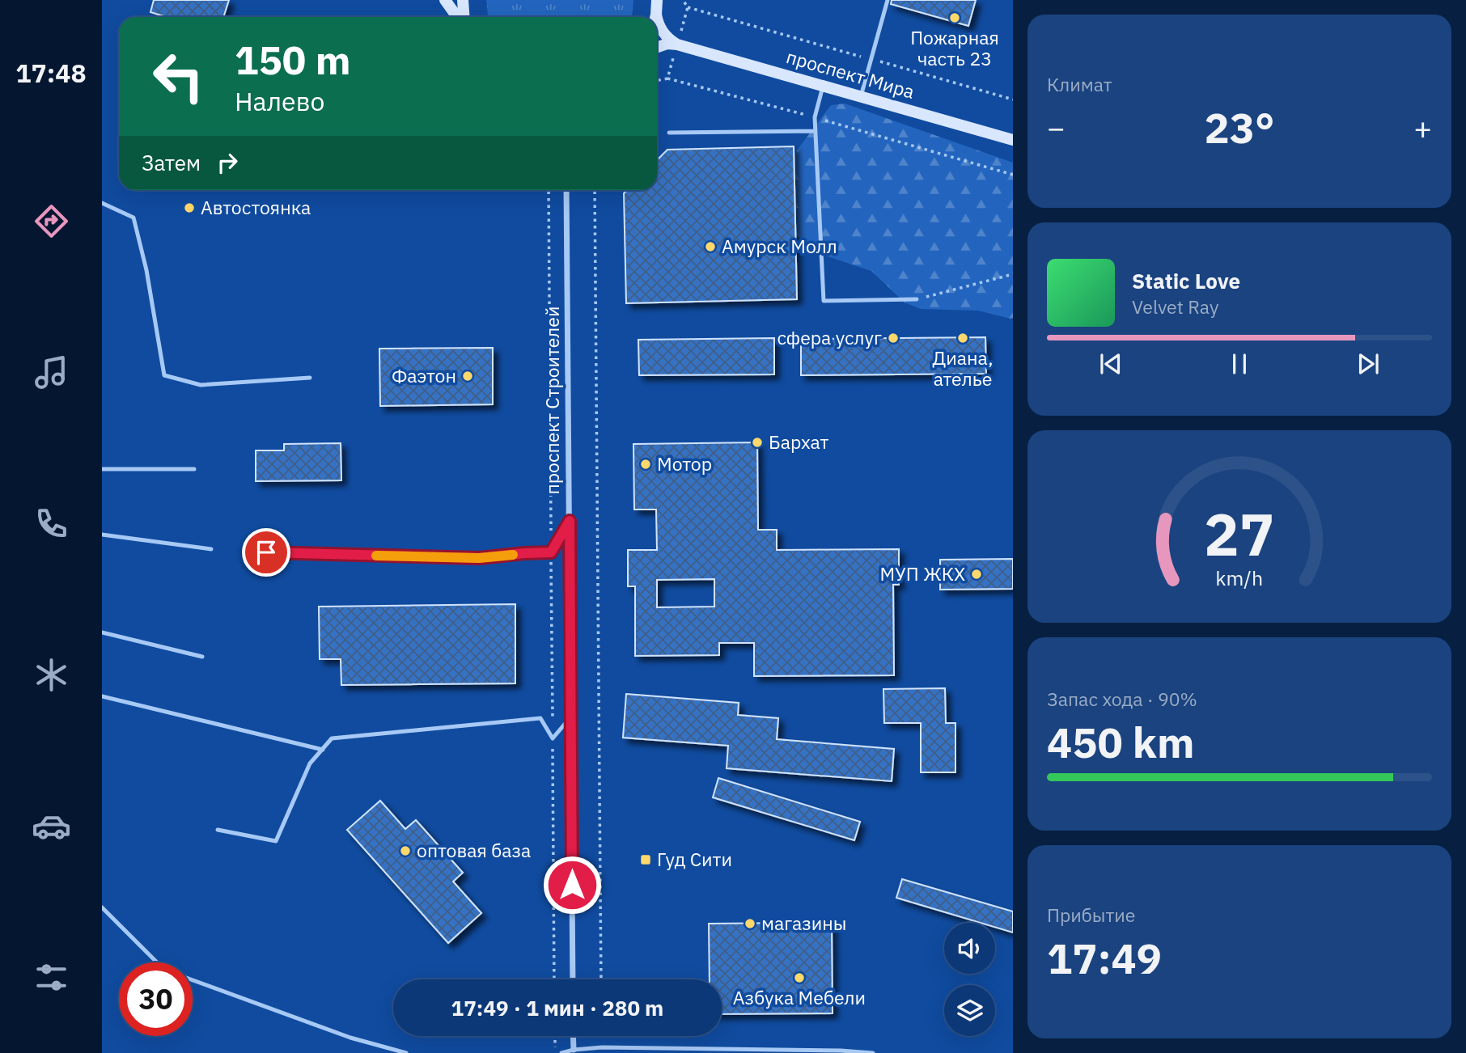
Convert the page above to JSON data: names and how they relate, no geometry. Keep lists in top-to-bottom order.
{
  "streets": {
    "street": ["проспект Мира", "проспект Строителей"]
  },
  "places": {
    "other": [
      "Пожарная часть 23",
      "Автостоянка",
      "Амурск Молл",
      "сфера услуг",
      "Диана, ателье",
      "Фаэтон",
      "Бархат",
      "Мотор",
      "МУП ЖКХ",
      "оптовая база",
      "магазины",
      "Азбука Мебели"
    ],
    "transit": ["Гуд Сити"]
  },
  "page": {
    "tabs": "17:48",
    "tile": [
      "Климат",
      ["Запас хода · 90%", "450 km"],
      ["Прибытие", "17:49"]
    ],
    "turn": ["150 m", "Налево"],
    "heat": ["−", "23°", "+"],
    "then": "Затем",
    "song": ["Static Love", "Velvet Ray"],
    "limit": "30",
    "trip": "17:49 · 1 мин · 280 m",
    "gauge": ["27", "km/h"]
  }
}
